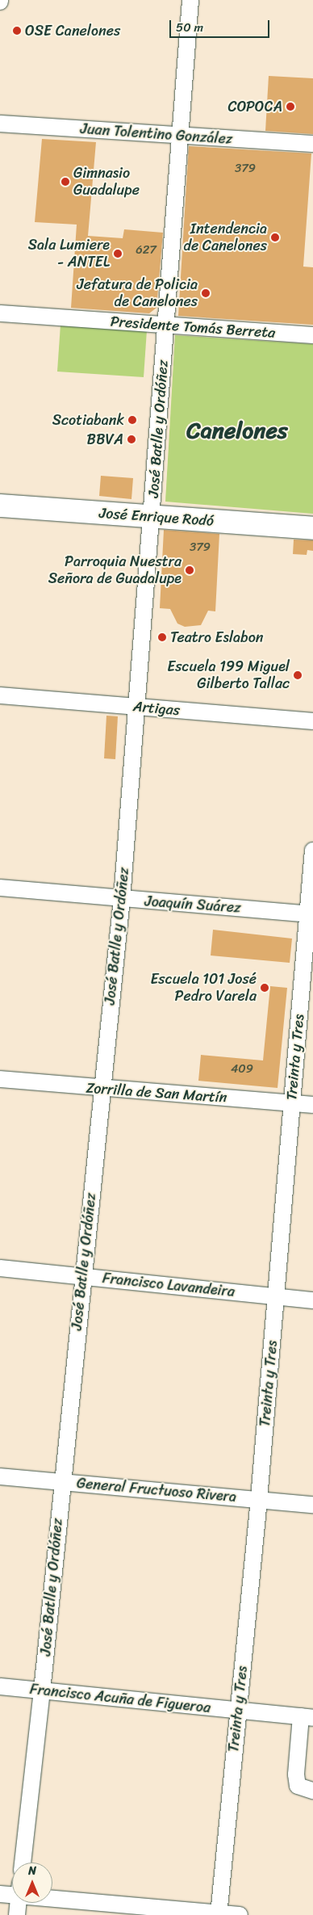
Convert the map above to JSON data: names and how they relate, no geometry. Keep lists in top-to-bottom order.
{
  "streets": {
    "highway": ["José Enrique Rodó"],
    "street": [
      "Juan Tolentino González",
      "Presidente Tomás Berreta",
      "José Batlle y Ordóñez",
      "Artigas",
      "Joaquín Suárez",
      "Treinta y Tres",
      "Zorrilla de San Martín",
      "Francisco Lavandeira",
      "General Fructuoso Rivera",
      "Francisco Acuña de Figueroa"
    ]
  },
  "crossings": [
    ["Juan Tolentino González", "José Batlle y Ordóñez"],
    ["Presidente Tomás Berreta", "José Batlle y Ordóñez"],
    ["José Batlle y Ordóñez", "José Enrique Rodó"],
    ["José Batlle y Ordóñez", "Artigas"],
    ["José Batlle y Ordóñez", "Joaquín Suárez"],
    ["José Batlle y Ordóñez", "Zorrilla de San Martín"],
    ["José Batlle y Ordóñez", "Francisco Lavandeira"],
    ["José Batlle y Ordóñez", "General Fructuoso Rivera"],
    ["José Batlle y Ordóñez", "Francisco Acuña de Figueroa"],
    ["Joaquín Suárez", "Treinta y Tres"],
    ["Treinta y Tres", "Zorrilla de San Martín"],
    ["Treinta y Tres", "Francisco Lavandeira"],
    ["Treinta y Tres", "General Fructuoso Rivera"],
    ["Treinta y Tres", "Francisco Acuña de Figueroa"]
  ],
  "districts": ["Canelones"],
  "places": [
    "OSE Canelones",
    "COPOCA",
    "Gimnasio Guadalupe",
    "Intendencia de Canelones",
    "Sala Lumiere - ANTEL",
    "Jefatura de Policia de Canelones",
    "Scotiabank",
    "BBVA",
    "Parroquia Nuestra Señora de Guadalupe",
    "Teatro Eslabon",
    "Escuela 199 Miguel Gilberto Tallac",
    "Escuela 101 José Pedro Varela"
  ],
  "house_numbers": [
    "379",
    "627",
    "379",
    "409"
  ],
  "scale_bar": "50 m",
  "north": "top"
}
